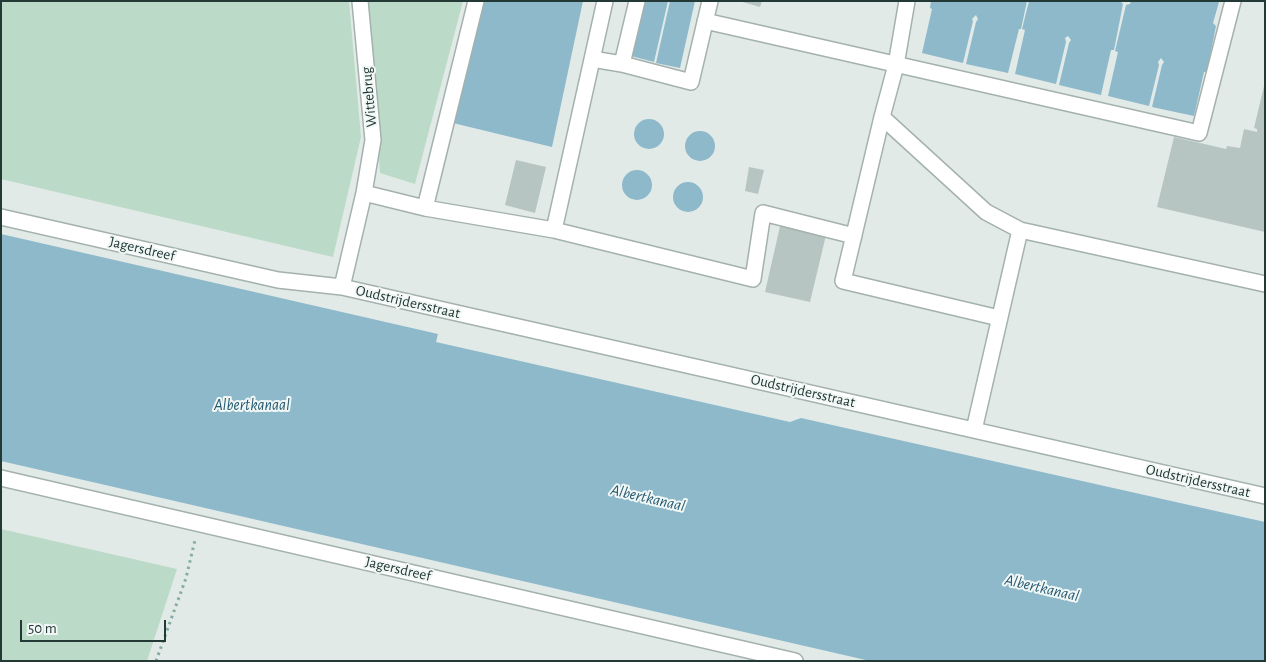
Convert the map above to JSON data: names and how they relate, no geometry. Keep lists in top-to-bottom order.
{
  "streets": {
    "street": ["Wittebrug", "Jagersdreef", "Oudstrijdersstraat"]
  },
  "crossings": [
    ["Wittebrug", "Jagersdreef"],
    ["Wittebrug", "Oudstrijdersstraat"],
    ["Jagersdreef", "Oudstrijdersstraat"]
  ],
  "water": ["Albertkanaal"],
  "scale_bar": "50 m"
}
